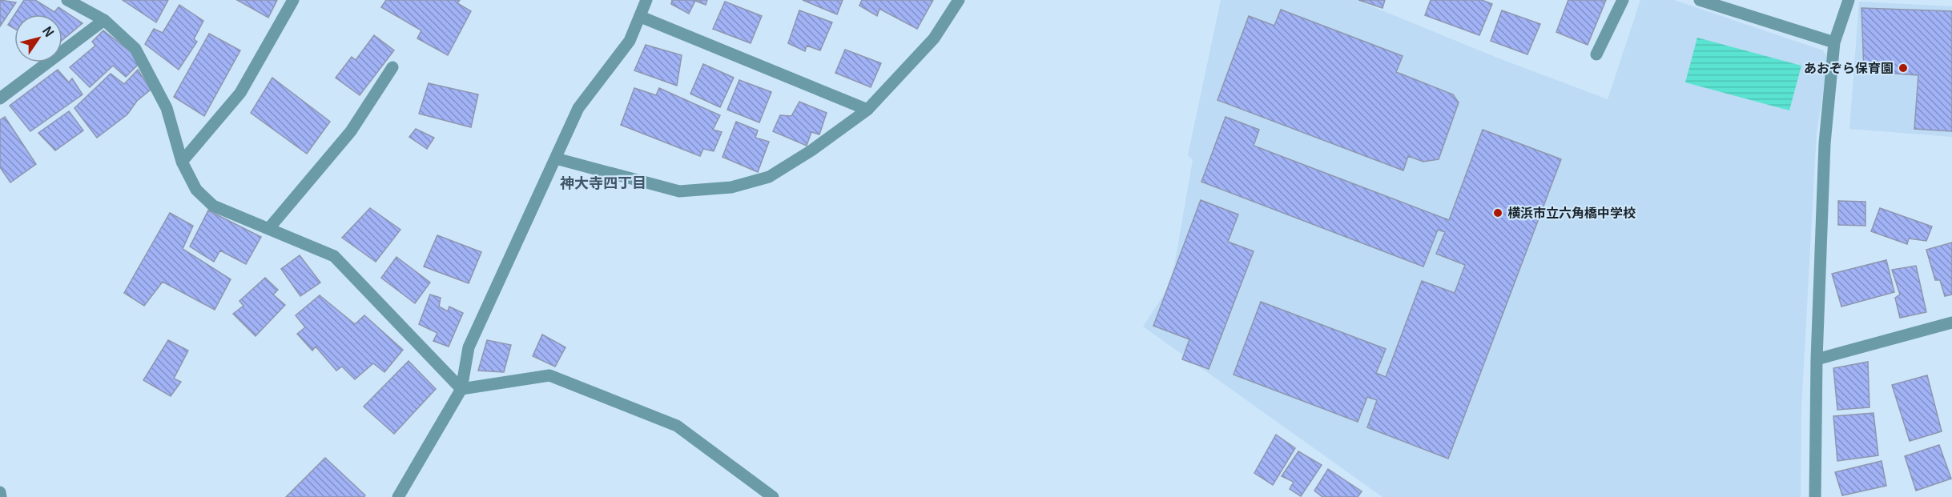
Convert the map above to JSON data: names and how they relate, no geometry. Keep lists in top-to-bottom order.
{
  "districts": ["神大寺四丁目"],
  "places": ["あおぞら保育園", "横浜市立六角橋中学校"],
  "north": "top right"
}
